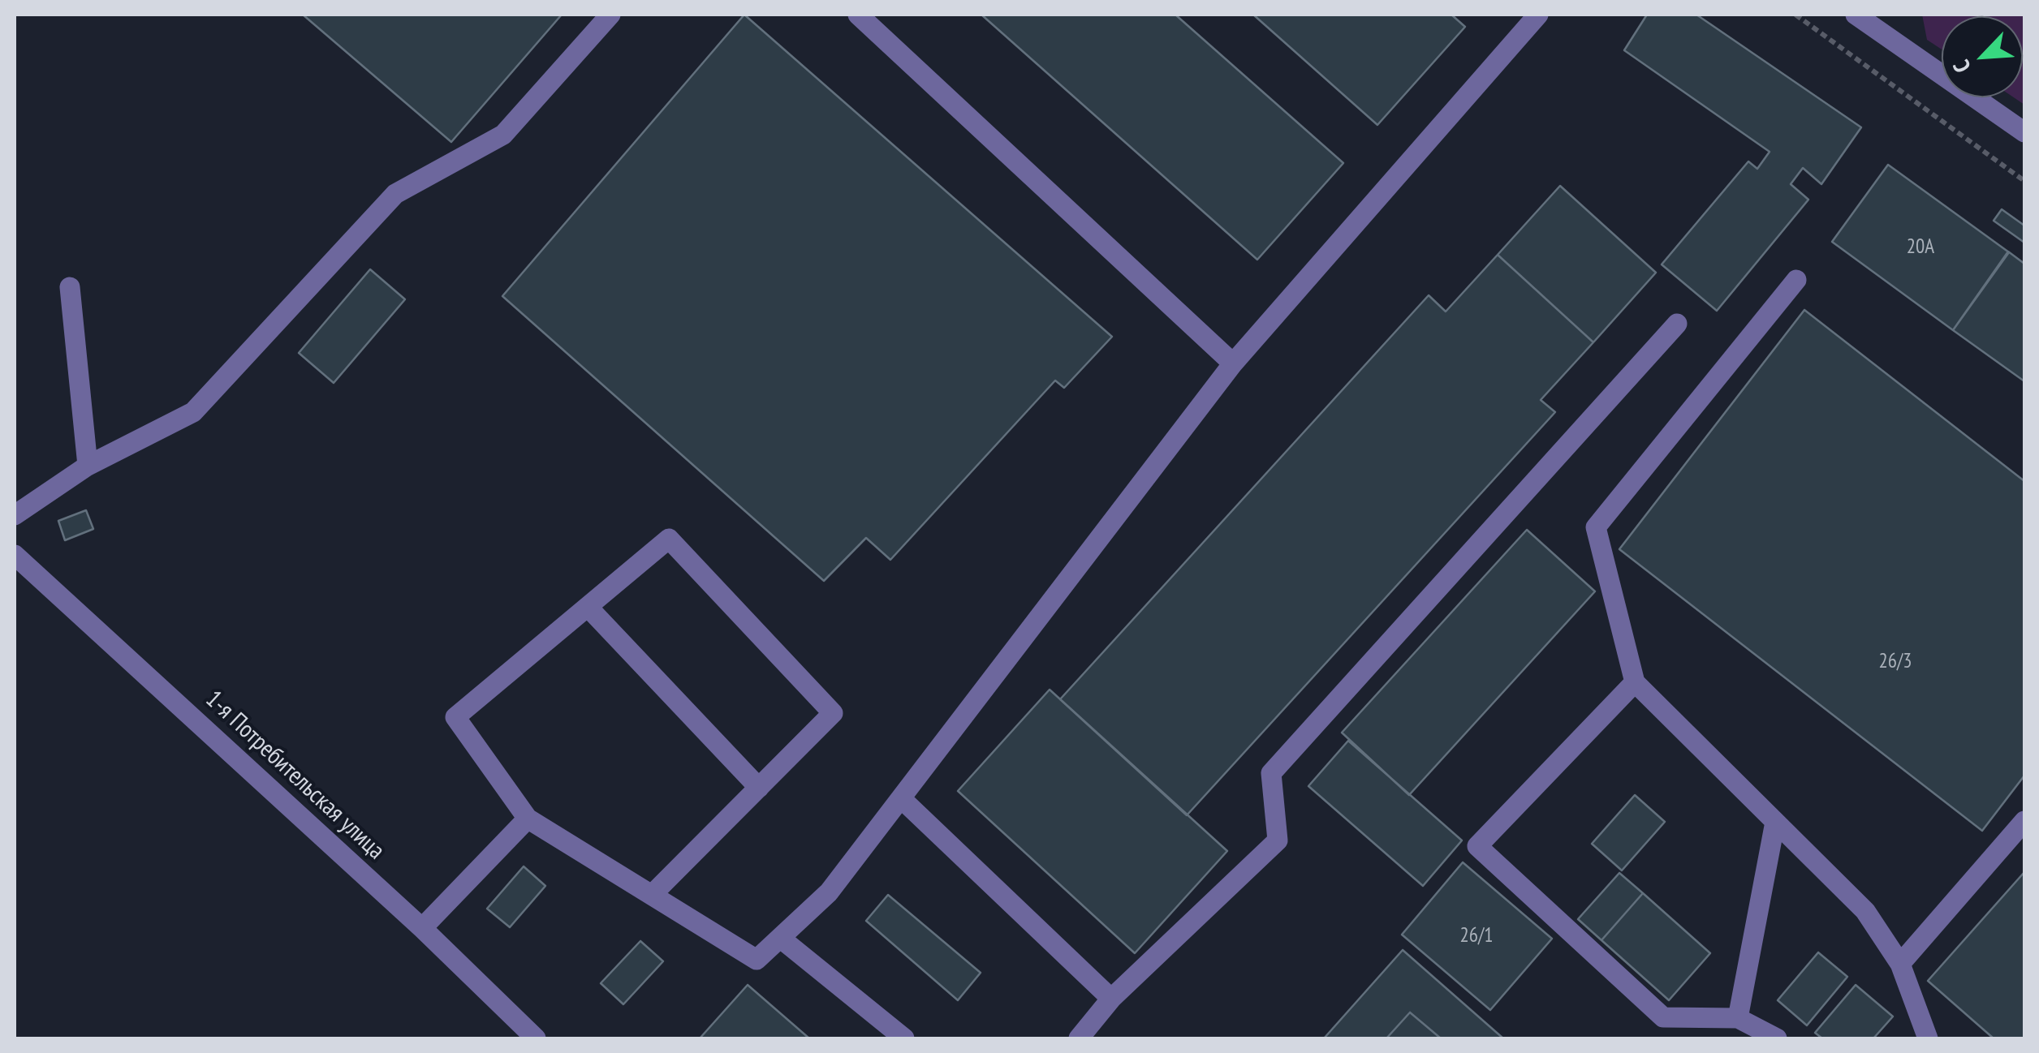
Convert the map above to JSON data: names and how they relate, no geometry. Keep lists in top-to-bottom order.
{
  "streets": {
    "street": ["1-я Потребительская улица"]
  },
  "house_numbers": ["20А", "26/3", "26/1"],
  "north": "bottom left"
}
